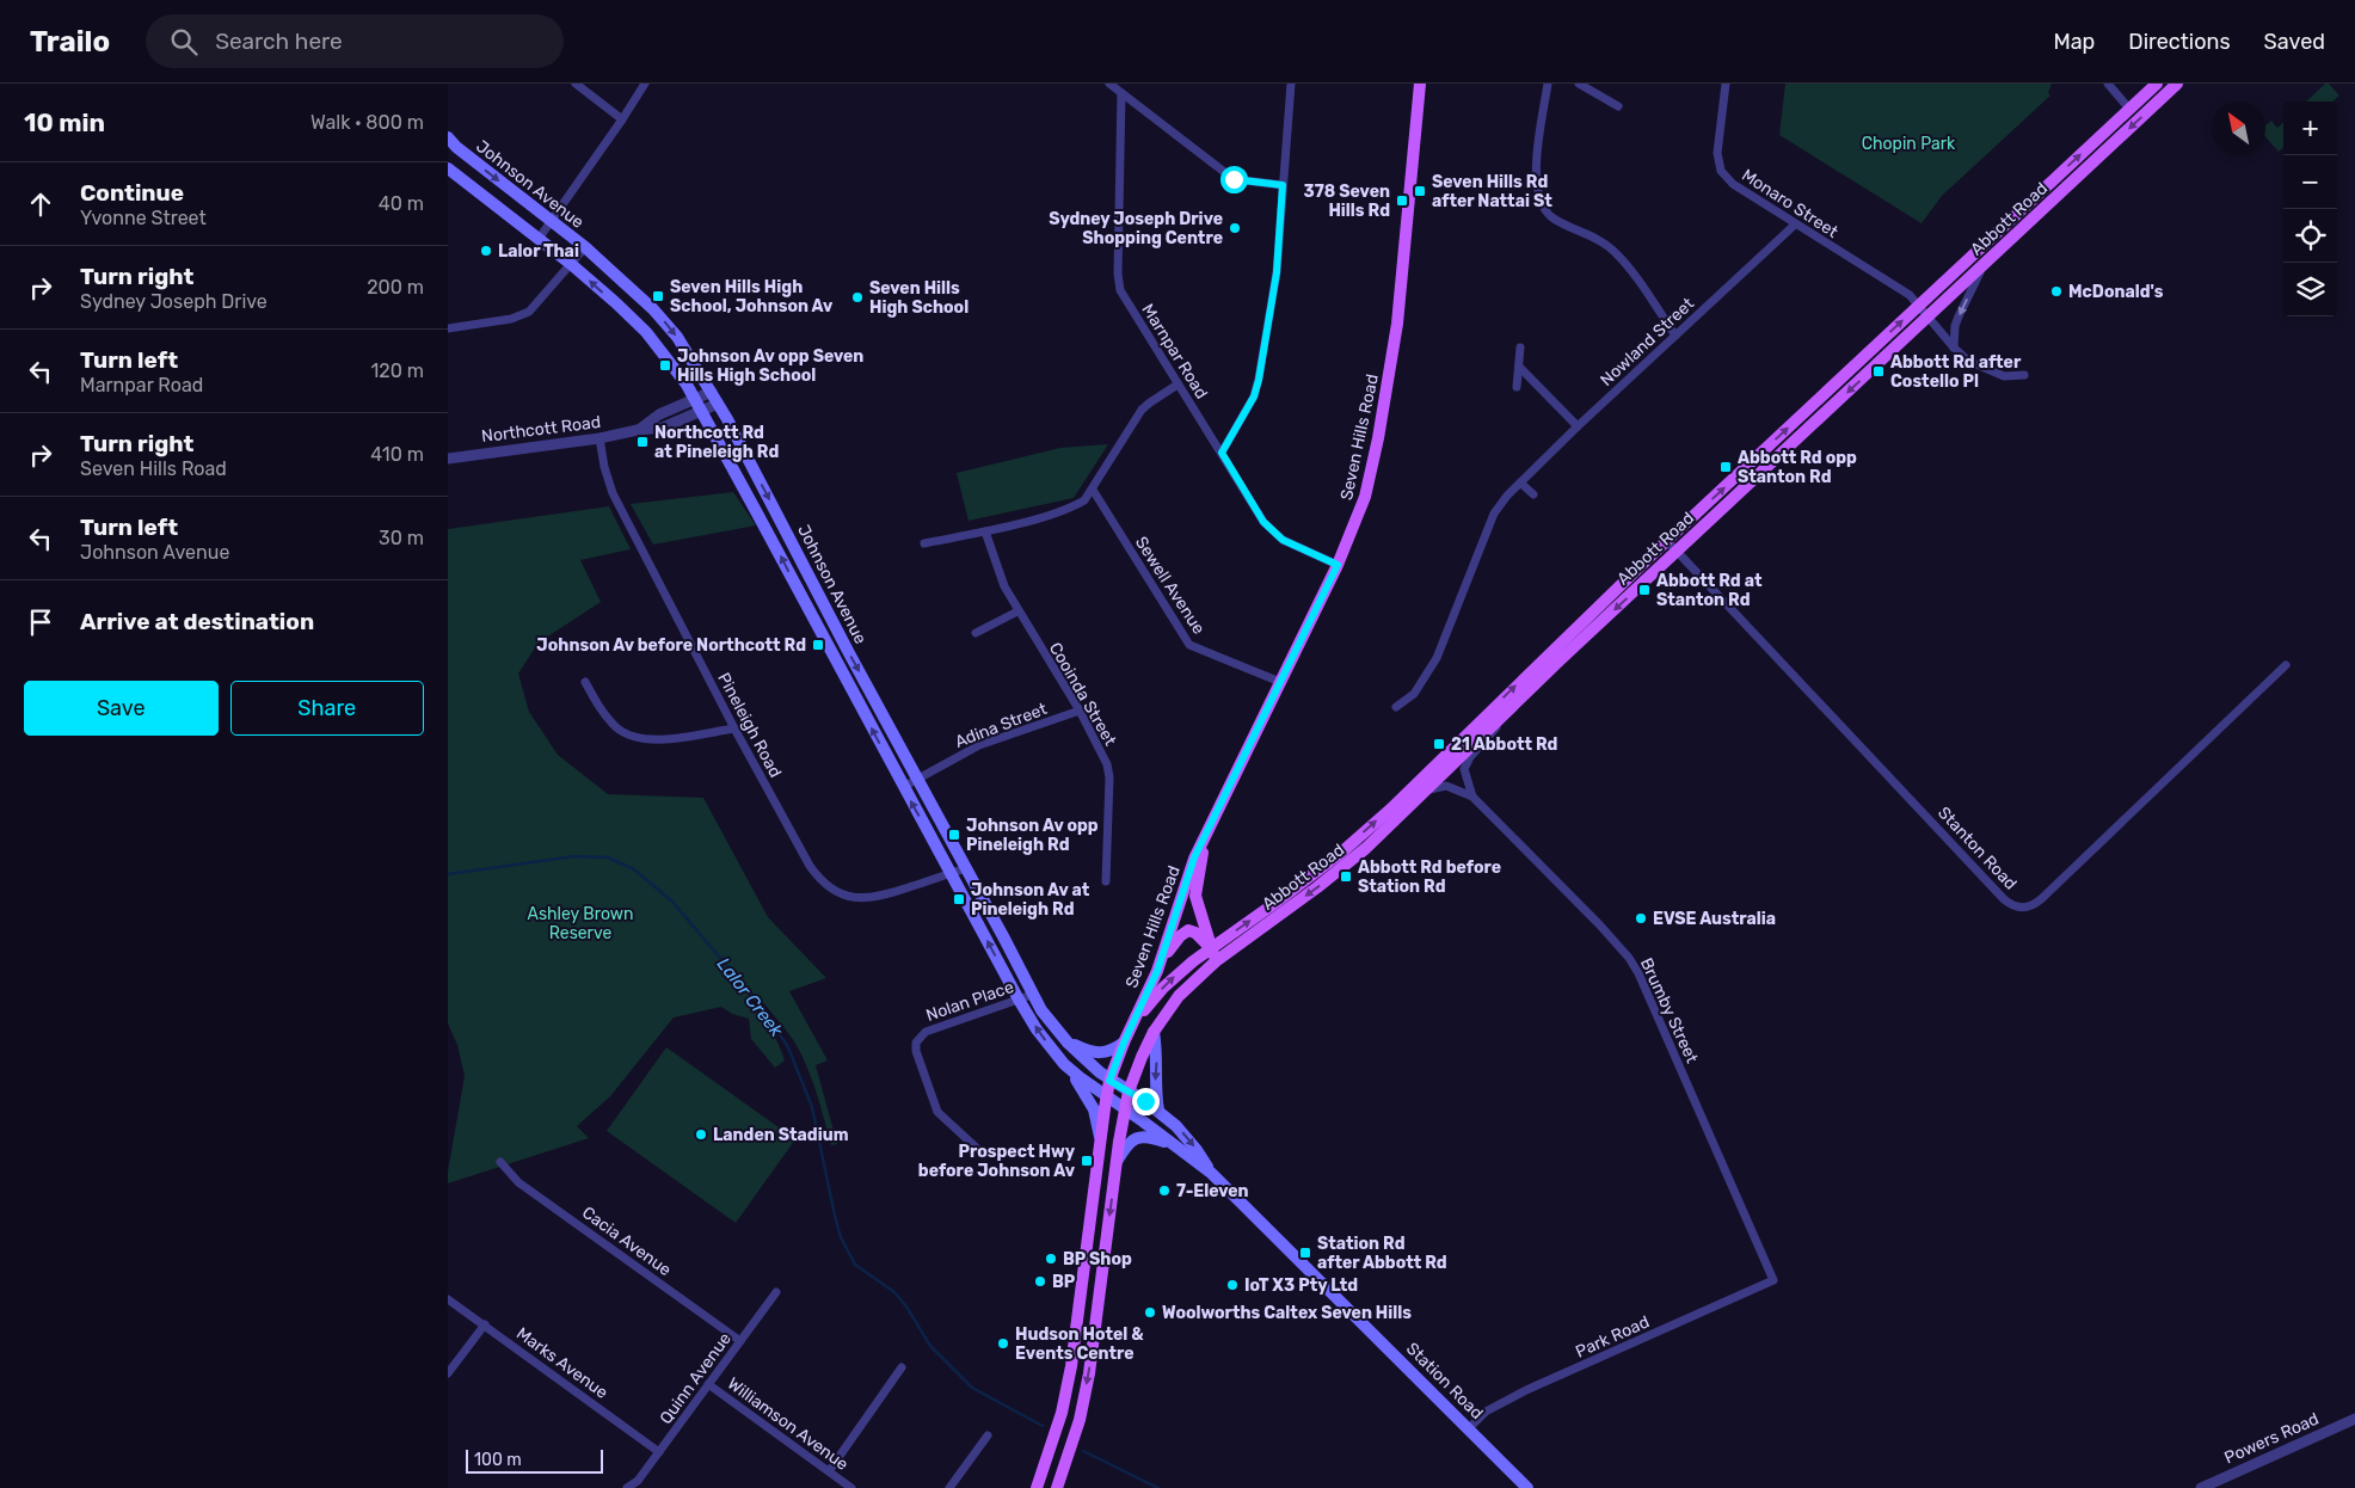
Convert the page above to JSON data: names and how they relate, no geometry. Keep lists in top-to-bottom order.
{
  "streets": {
    "main road": [
      "Johnson Avenue",
      "Abbott Road",
      "Seven Hills Road",
      "Station Road"
    ],
    "street": [
      "Monaro Street",
      "Nowland Street",
      "Marnpar Road",
      "Northcott Road",
      "Sewell Avenue",
      "Cooinda Street",
      "Pineleigh Road",
      "Adina Street",
      "Stanton Road",
      "Nolan Place",
      "Brumby Street",
      "Cacia Avenue",
      "Park Road",
      "Marks Avenue",
      "Quinn Avenue",
      "Williamson Avenue",
      "Powers Road"
    ]
  },
  "crossings": [
    ["Johnson Avenue", "Northcott Road"],
    ["Johnson Avenue", "Seven Hills Road"],
    ["Johnson Avenue", "Pineleigh Road"],
    ["Johnson Avenue", "Adina Street"],
    ["Johnson Avenue", "Nolan Place"],
    ["Johnson Avenue", "Station Road"],
    ["Monaro Street", "Abbott Road"],
    ["Monaro Street", "Nowland Street"],
    ["Abbott Road", "Seven Hills Road"],
    ["Abbott Road", "Stanton Road"],
    ["Abbott Road", "Brumby Street"],
    ["Marnpar Road", "Seven Hills Road"],
    ["Northcott Road", "Pineleigh Road"],
    ["Seven Hills Road", "Sewell Avenue"],
    ["Cooinda Street", "Adina Street"],
    ["Brumby Street", "Park Road"],
    ["Cacia Avenue", "Quinn Avenue"],
    ["Park Road", "Station Road"],
    ["Marks Avenue", "Quinn Avenue"],
    ["Quinn Avenue", "Williamson Avenue"]
  ],
  "water": ["Lalor Creek"],
  "parks": ["Chopin Park", "Ashley Brown Reserve"],
  "places": {
    "transit": [
      "Seven Hills Rd after Nattai St",
      "378 Seven Hills Rd",
      "Seven Hills High School, Johnson Av",
      "Johnson Av opp Seven Hills High School",
      "Abbott Rd after Costello Pl",
      "Northcott Rd at Pineleigh Rd",
      "Abbott Rd opp Stanton Rd",
      "Abbott Rd at Stanton Rd",
      "Johnson Av before Northcott Rd",
      "21 Abbott Rd",
      "Johnson Av opp Pineleigh Rd",
      "Abbott Rd before Station Rd",
      "Johnson Av at Pineleigh Rd",
      "Prospect Hwy before Johnson Av",
      "Station Rd after Abbott Rd"
    ],
    "other": [
      "Sydney Joseph Drive Shopping Centre",
      "Lalor Thai",
      "McDonald's",
      "Seven Hills High School",
      "EVSE Australia",
      "Landen Stadium",
      "7-Eleven",
      "BP Shop",
      "BP",
      "IoT X3 Pty Ltd",
      "Woolworths Caltex Seven Hills",
      "Hudson Hotel & Events Centre"
    ]
  },
  "scale_bar": "100 m",
  "north": "top left",
  "page": {
    "header": "Trailo",
    "search": "Search here",
    "nav": ["Map", "Directions", "Saved"],
    "heading": ["10 min", "Walk · 800 m"],
    "map_buttons": ["+", "−"],
    "list": [
      ["Continue", "Yvonne Street", "40 m"],
      ["Turn right", "Sydney Joseph Drive", "200 m"],
      ["Turn left", "Marnpar Road", "120 m"],
      ["Turn right", "Seven Hills Road", "410 m"],
      ["Turn left", "Johnson Avenue", "30 m"],
      "Arrive at destination"
    ],
    "buttons": ["Save", "Share"],
    "scale": "100 m"
  }
}
